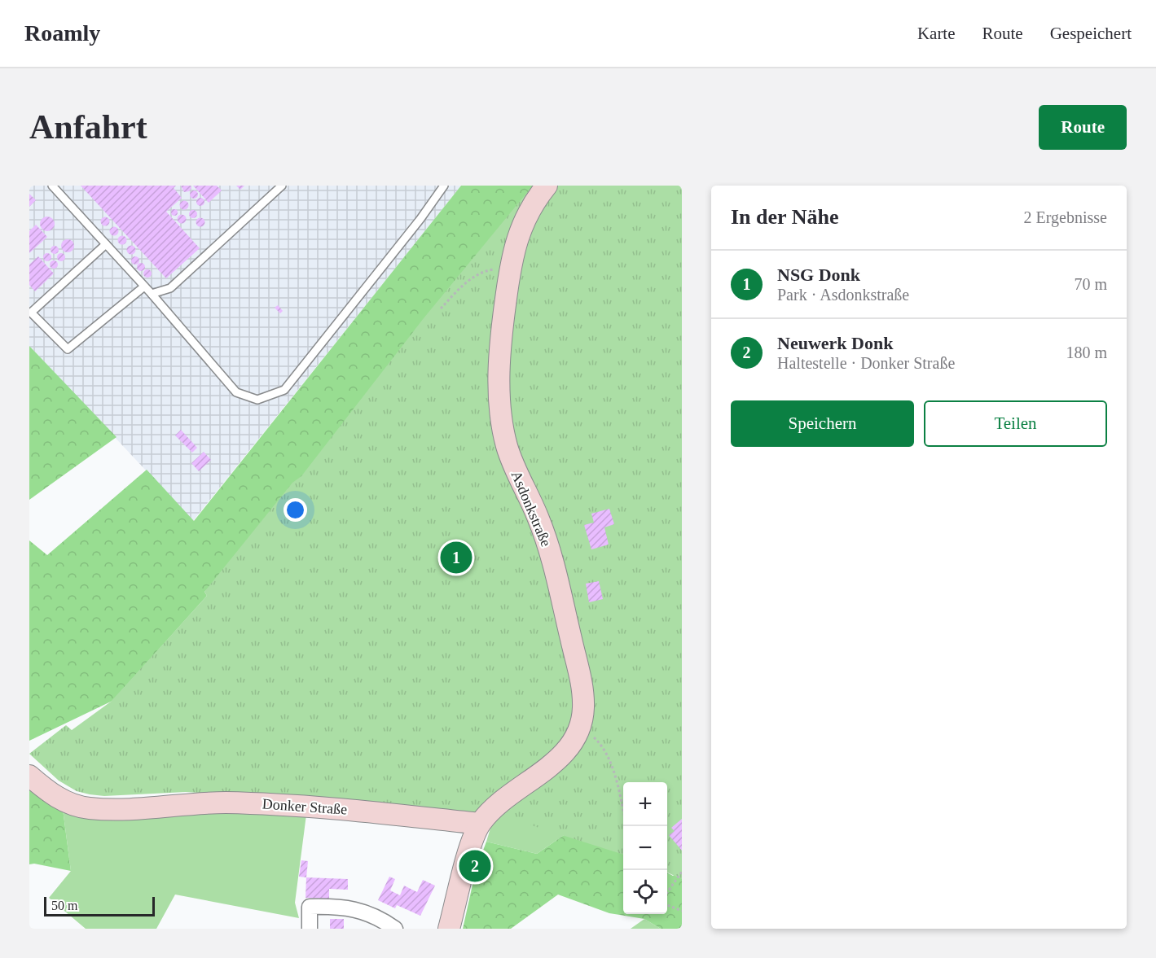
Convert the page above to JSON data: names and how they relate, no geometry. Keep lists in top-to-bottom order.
{
  "streets": {
    "street": ["Asdonkstraße", "Donker Straße"]
  },
  "crossings": [
    ["Asdonkstraße", "Donker Straße"]
  ],
  "scale_bar": "50 m",
  "page": {
    "header": "Roamly",
    "nav": ["Karte", "Route", "Gespeichert"],
    "buttons": [
      "Route",
      ["Speichern", "Teilen"]
    ],
    "title": "Anfahrt",
    "heading": ["In der Nähe", "2 Ergebnisse"],
    "list": [
      {
        "mark": "1",
        "name": "NSG Donk",
        "note": "Park · Asdonkstraße",
        "value": "70 m"
      },
      {
        "mark": "2",
        "name": "Neuwerk Donk",
        "note": "Haltestelle · Donker Straße",
        "value": "180 m"
      }
    ],
    "pins": ["1", "2"],
    "map_buttons": ["+", "−"],
    "scale": "50 m"
  }
}
